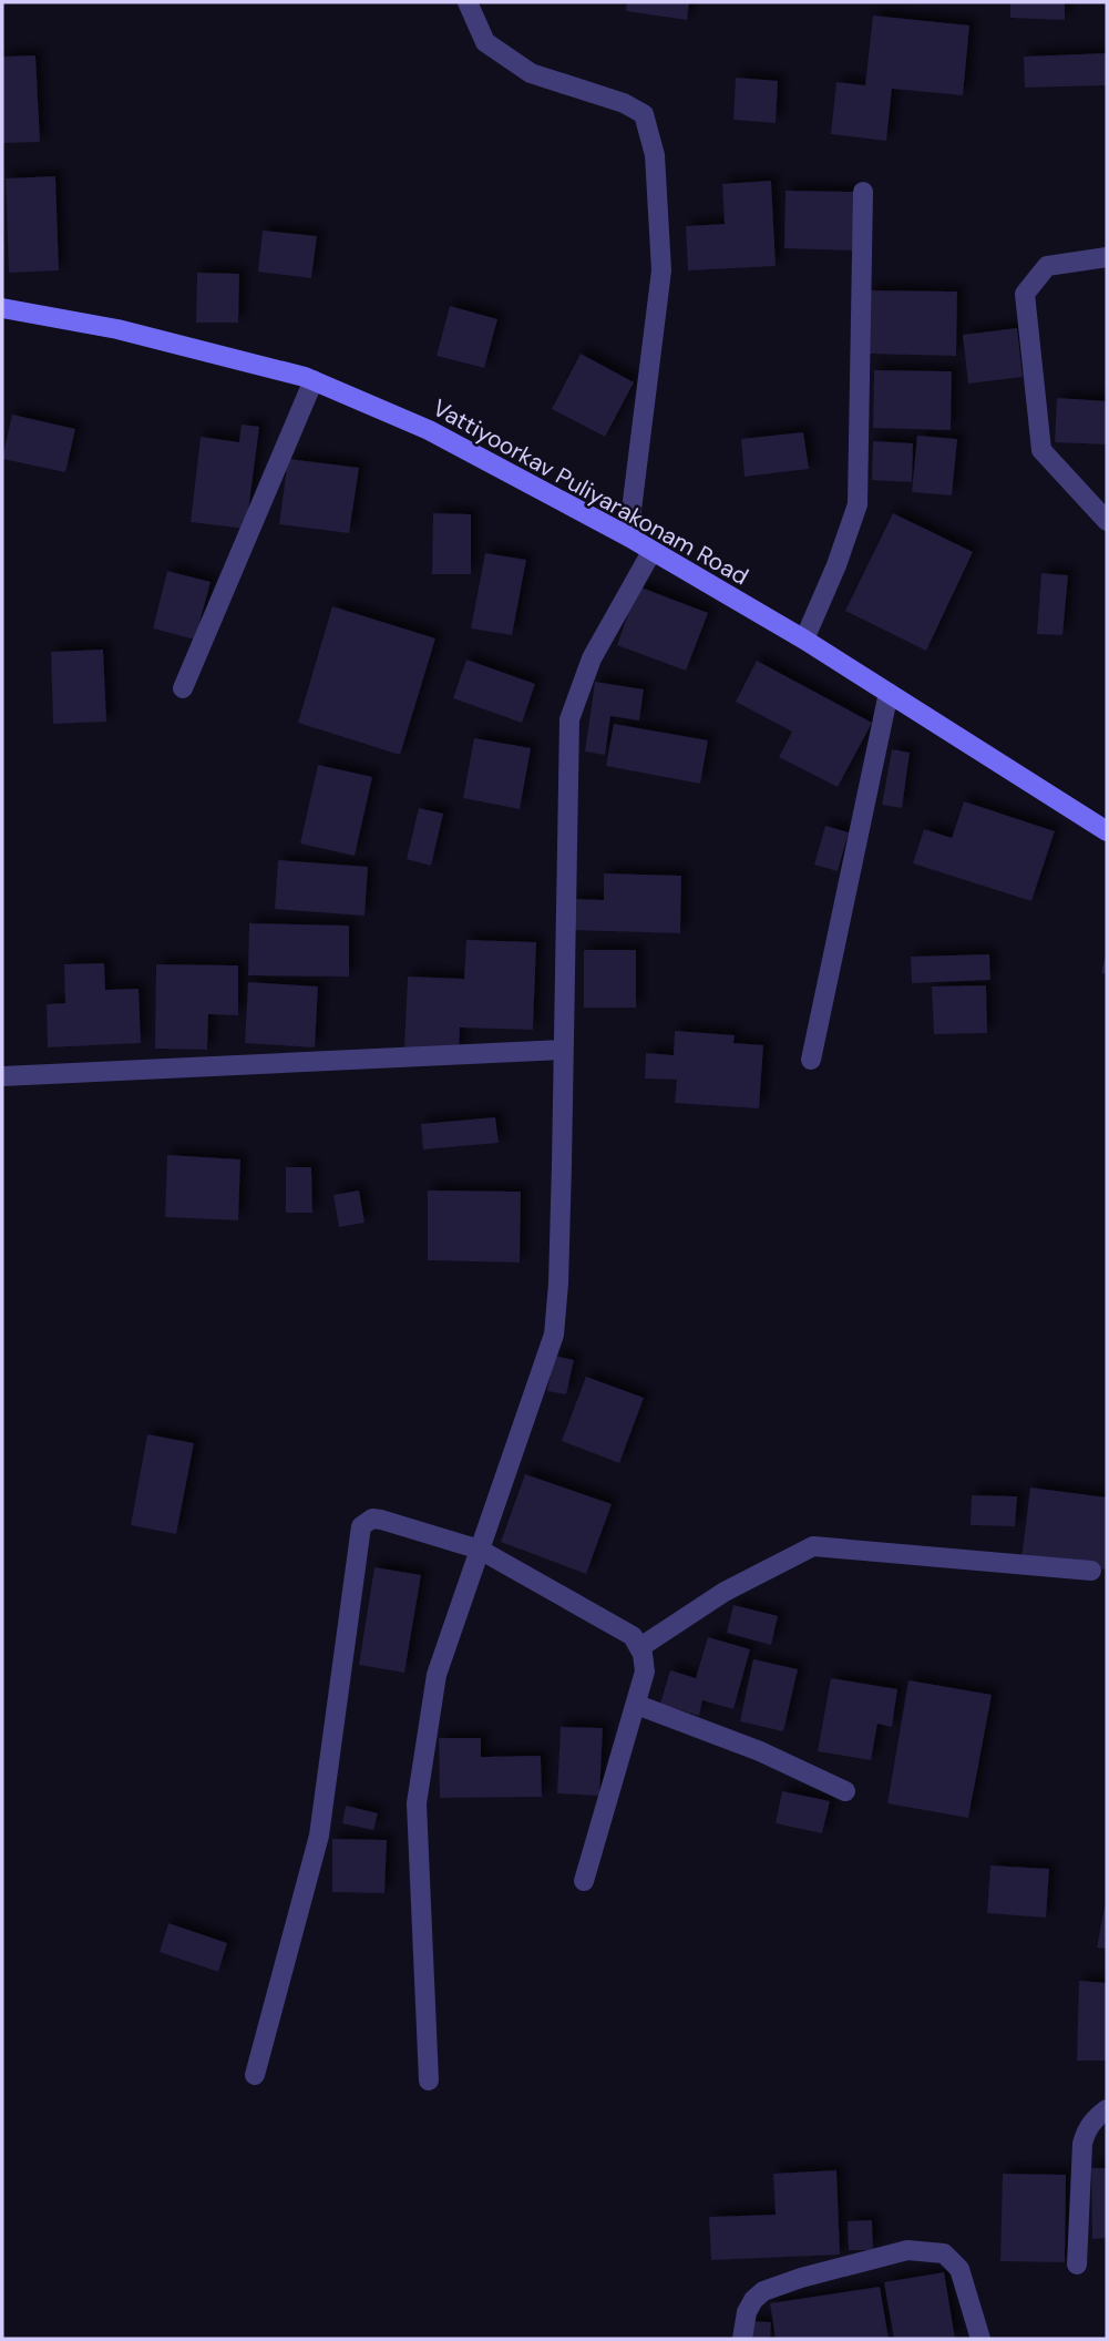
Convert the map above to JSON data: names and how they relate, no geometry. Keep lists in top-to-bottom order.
{
  "streets": {
    "main road": ["Vattiyoorkav Puliyarakonam Road"]
  }
}
